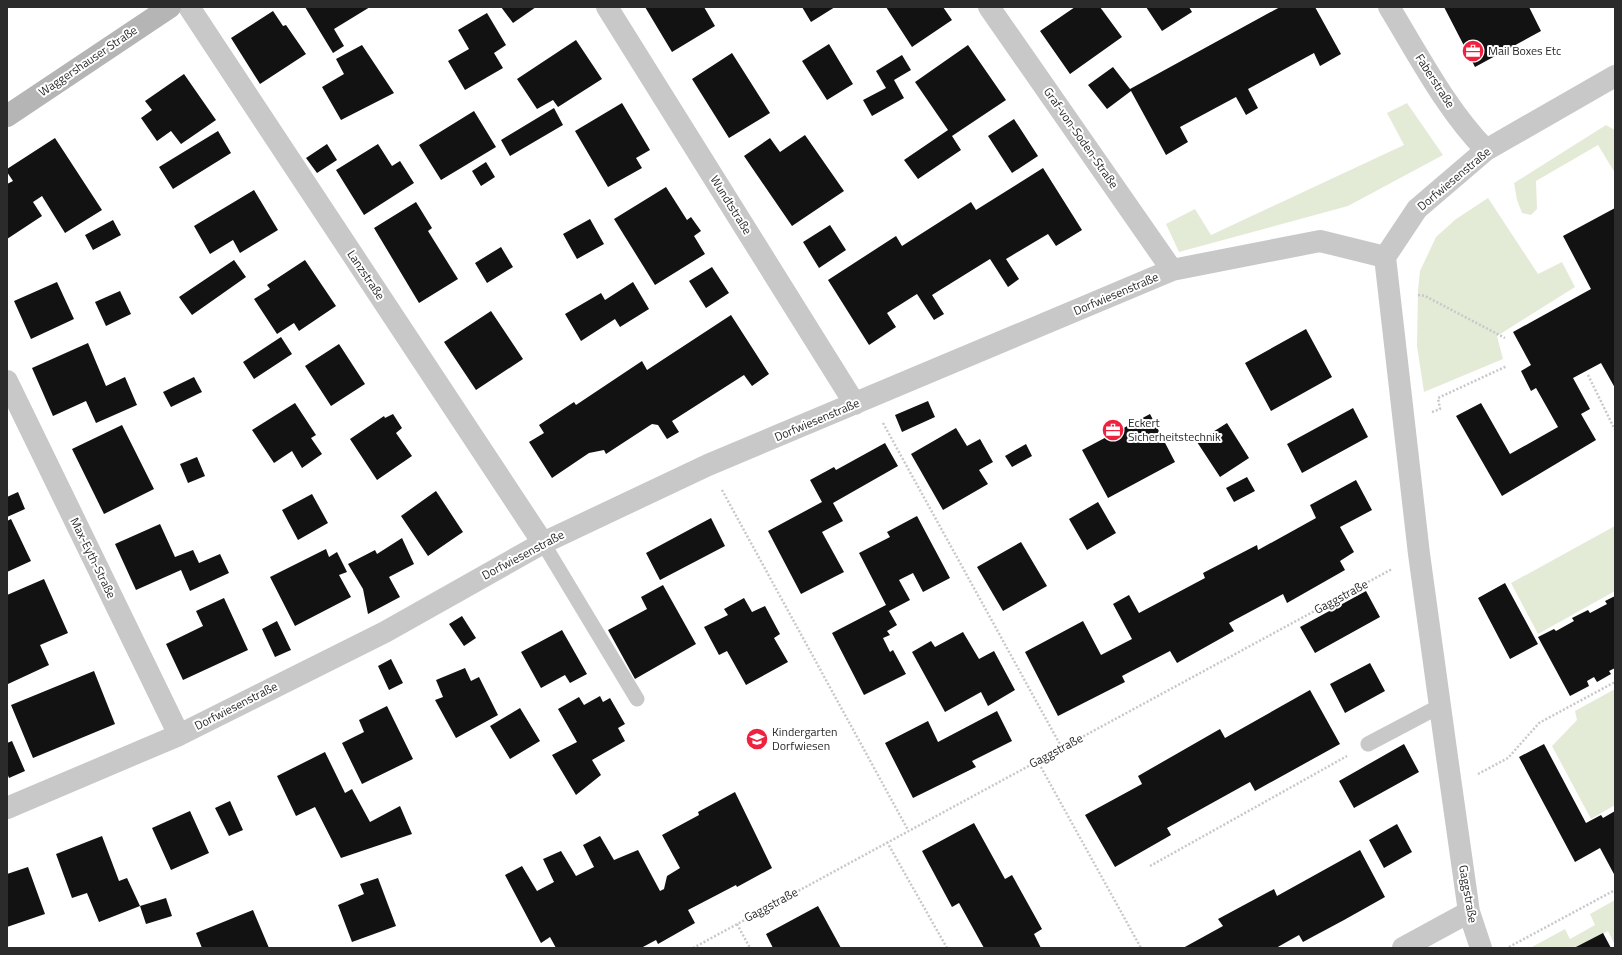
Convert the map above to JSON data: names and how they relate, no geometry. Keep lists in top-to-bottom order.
{
  "streets": {
    "street": [
      "Waggershauser Straße",
      "Faberstraße",
      "Graf-von-Soden-Straße",
      "Dorfwiesenstraße",
      "Wundtstraße",
      "Lanzstraße",
      "Max-Eyth-Straße",
      "Gaggstraße"
    ]
  },
  "crossings": [
    ["Faberstraße", "Dorfwiesenstraße"],
    ["Graf-von-Soden-Straße", "Dorfwiesenstraße"],
    ["Dorfwiesenstraße", "Wundtstraße"],
    ["Dorfwiesenstraße", "Lanzstraße"],
    ["Dorfwiesenstraße", "Max-Eyth-Straße"],
    ["Dorfwiesenstraße", "Gaggstraße"]
  ],
  "places": {
    "office": ["Mail Boxes Etc", "Eckert Sicherheitstechnik"],
    "school or university": ["Kindergarten Dorfwiesen"]
  }
}
